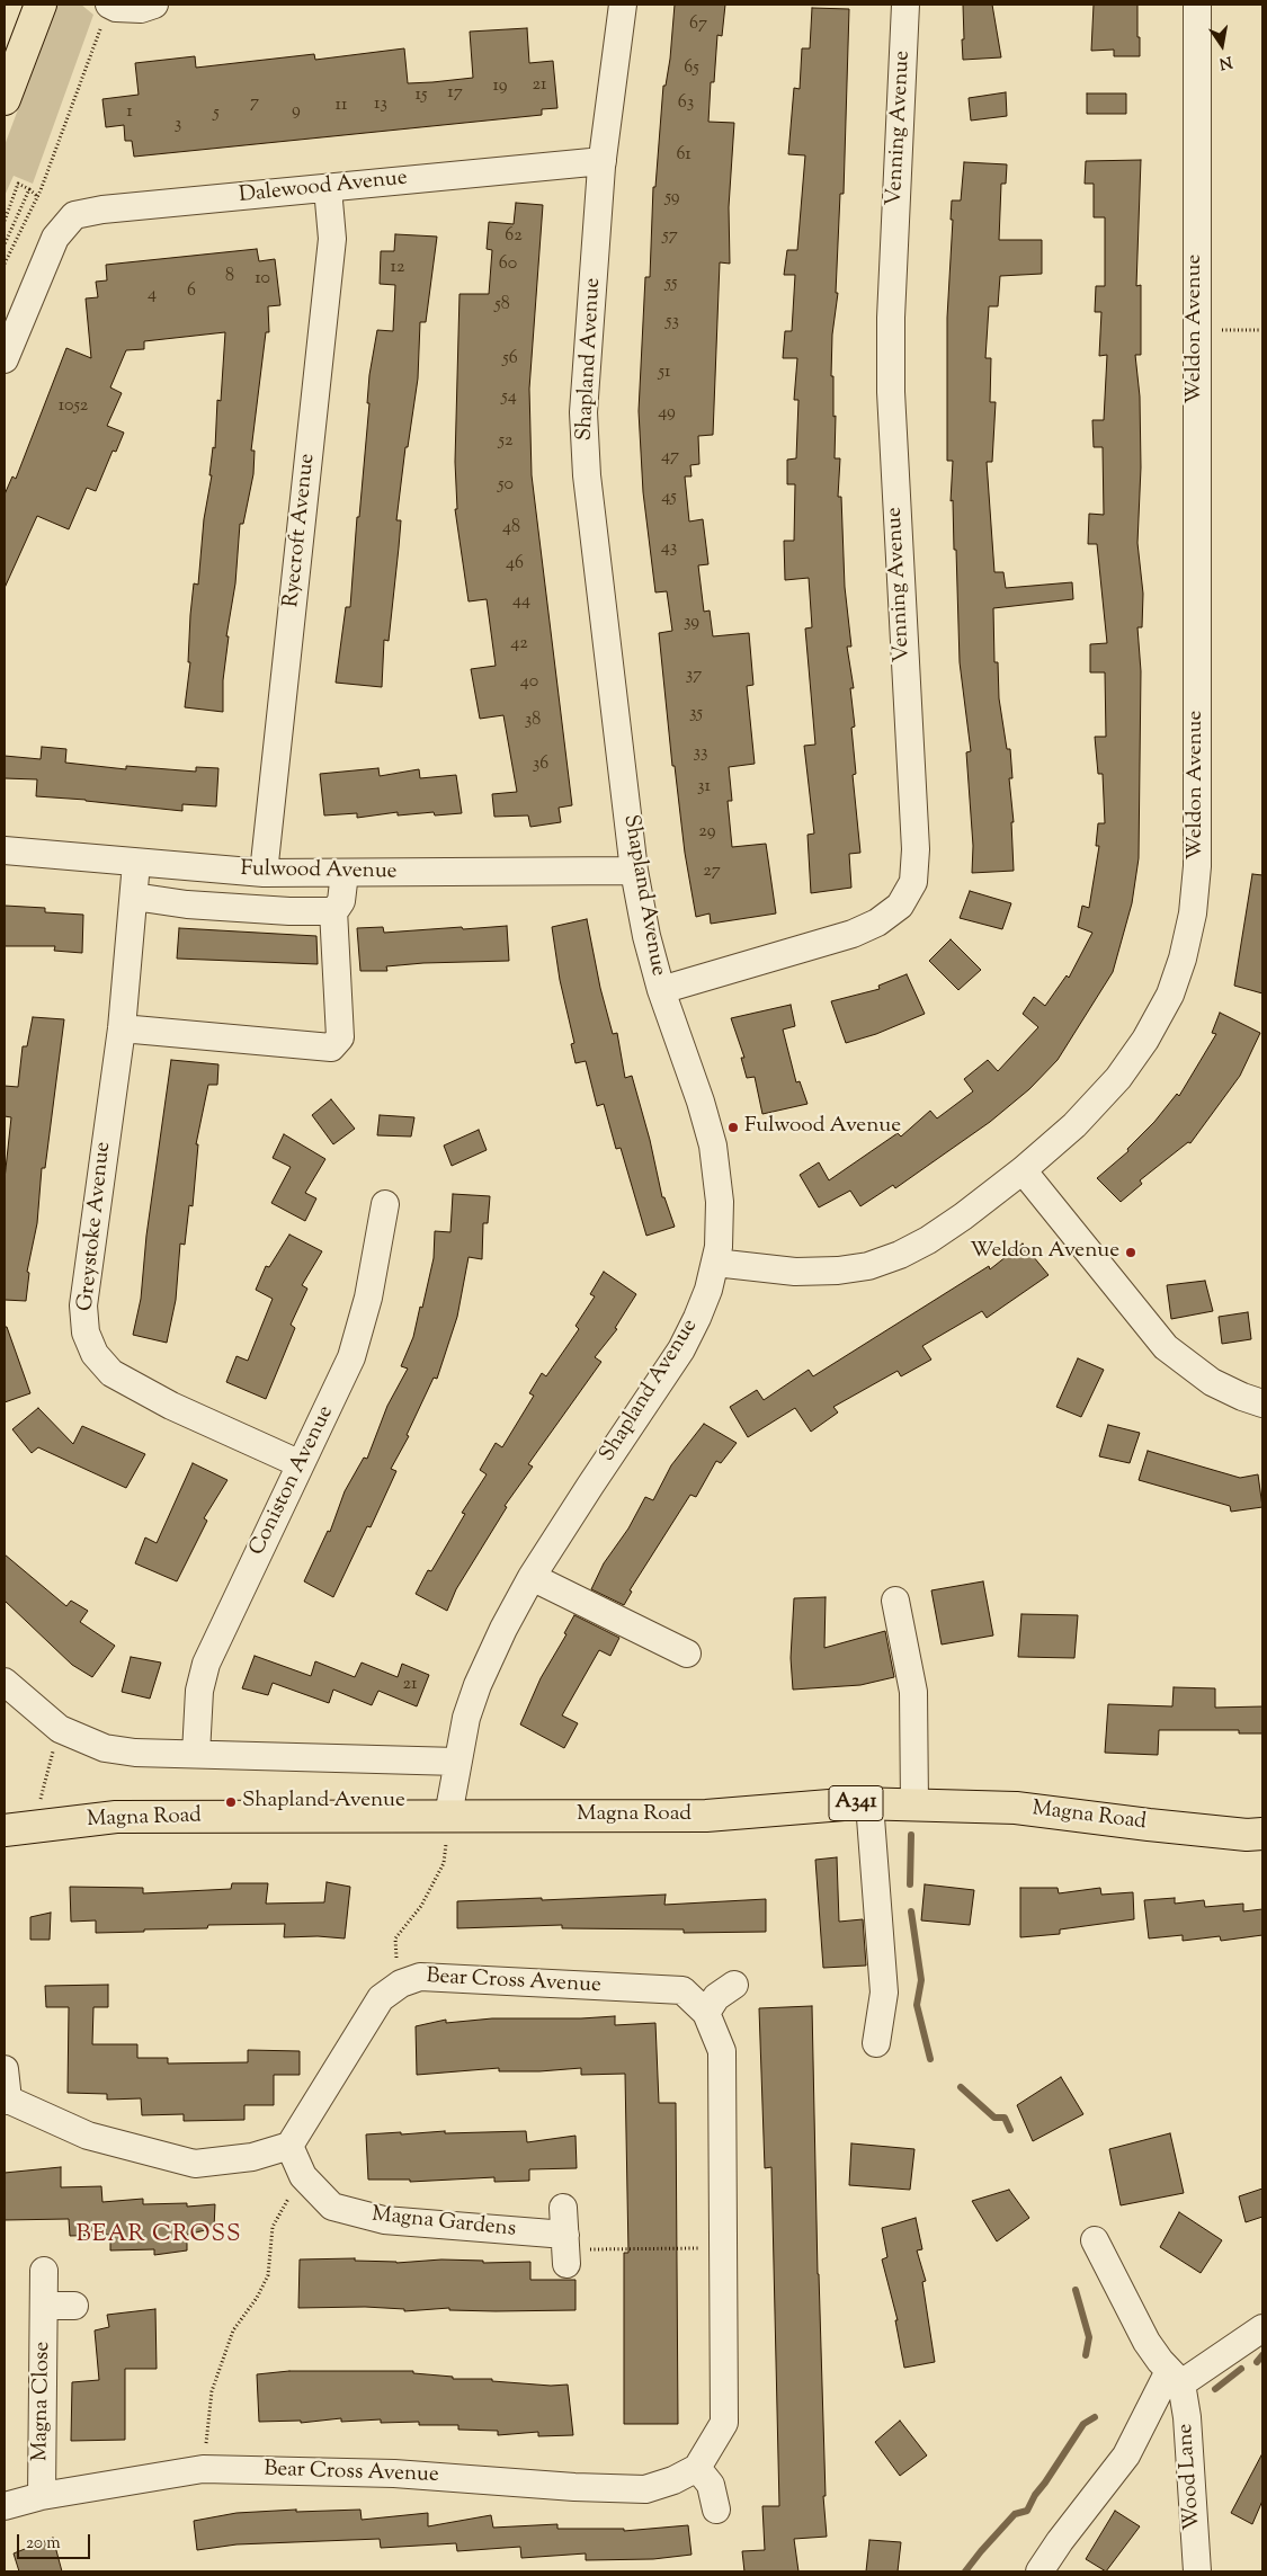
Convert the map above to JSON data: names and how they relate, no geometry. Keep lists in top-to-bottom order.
{
  "streets": {
    "main road": ["A341", "Magna Road"],
    "street": [
      "Venning Avenue",
      "Dalewood Avenue",
      "Weldon Avenue",
      "Shapland Avenue",
      "Ryecroft Avenue",
      "Fulwood Avenue",
      "Greystoke Avenue",
      "Coniston Avenue",
      "Bear Cross Avenue",
      "Magna Gardens",
      "Magna Close",
      "Wood Lane"
    ]
  },
  "crossings": [
    ["Venning Avenue", "Shapland Avenue"],
    ["Dalewood Avenue", "Shapland Avenue"],
    ["Dalewood Avenue", "Ryecroft Avenue"],
    ["Weldon Avenue", "Shapland Avenue"],
    ["Shapland Avenue", "Fulwood Avenue"],
    ["Shapland Avenue", "Magna Road"],
    ["Ryecroft Avenue", "Fulwood Avenue"],
    ["Fulwood Avenue", "Greystoke Avenue"],
    ["Greystoke Avenue", "Coniston Avenue"],
    ["Bear Cross Avenue", "Magna Gardens"],
    ["Bear Cross Avenue", "Magna Close"]
  ],
  "districts": ["BEAR CROSS"],
  "places": ["Fulwood Avenue", "Weldon Avenue", "Shapland Avenue"],
  "house_numbers": [
    "67",
    "65",
    "21",
    "19",
    "17",
    "15",
    "7",
    "63",
    "13",
    "11",
    "9",
    "1",
    "5",
    "3",
    "61",
    "59",
    "62",
    "57",
    "60",
    "12",
    "8",
    "10",
    "55",
    "6",
    "4",
    "58",
    "53",
    "56",
    "51",
    "54",
    "1052",
    "49",
    "52",
    "47",
    "50",
    "45",
    "48",
    "43",
    "46",
    "44",
    "39",
    "42",
    "37",
    "40",
    "35",
    "38",
    "33",
    "36",
    "31",
    "29",
    "27",
    "21"
  ],
  "scale_bar": "20 m",
  "north": "bottom"
}
